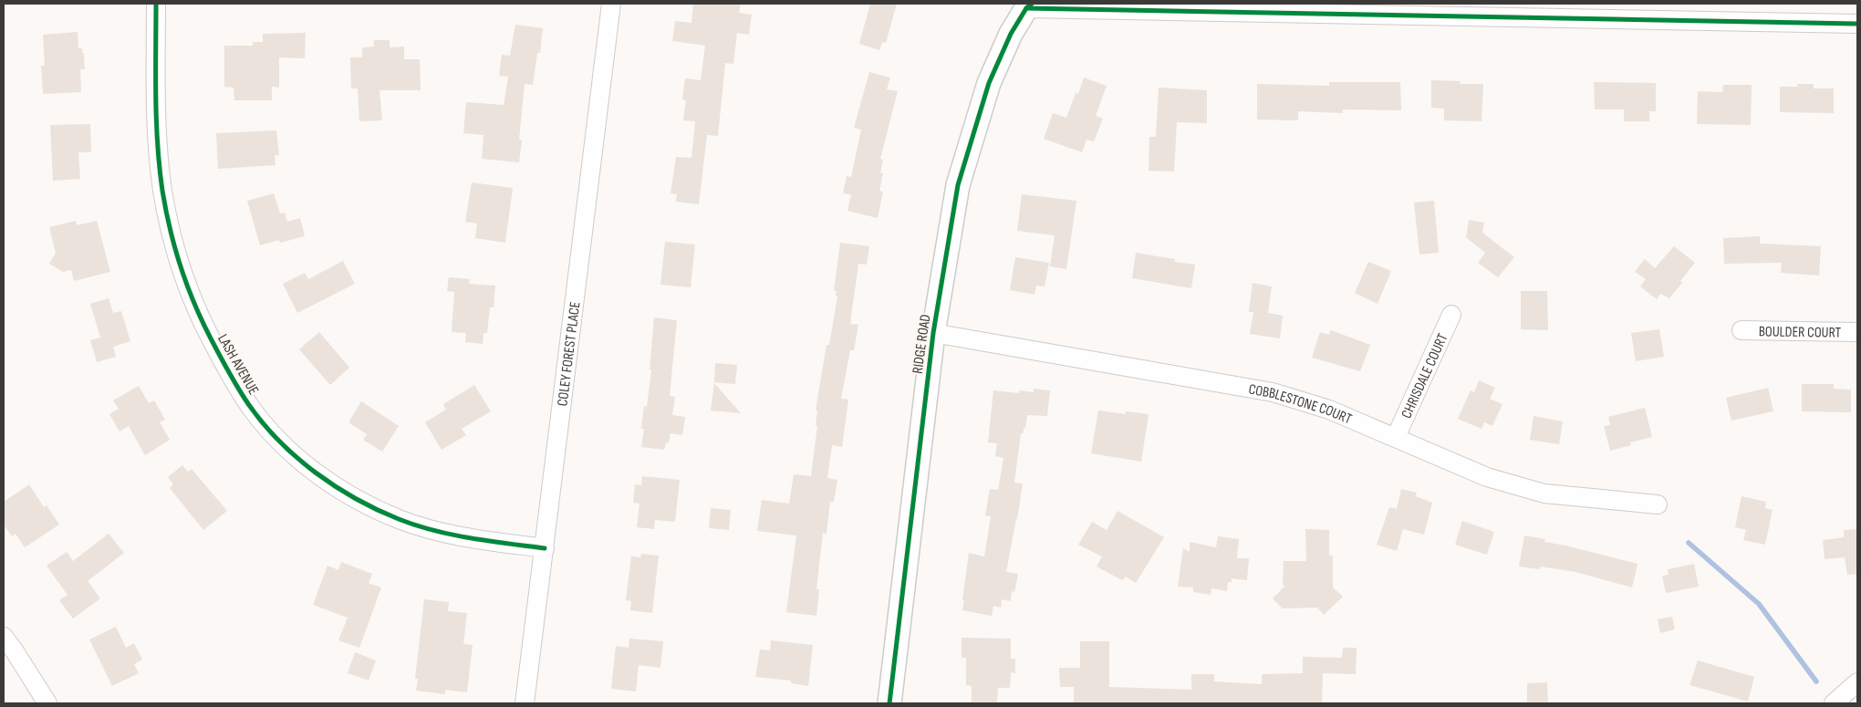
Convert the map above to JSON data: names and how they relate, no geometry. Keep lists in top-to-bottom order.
{
  "streets": {
    "street": [
      "BOULDER COURT",
      "RIDGE ROAD",
      "COLEY FOREST PLACE",
      "LASH AVENUE",
      "CHRISDALE COURT",
      "COBBLESTONE COURT"
    ]
  },
  "crossings": [
    ["RIDGE ROAD", "COBBLESTONE COURT"],
    ["COLEY FOREST PLACE", "LASH AVENUE"],
    ["CHRISDALE COURT", "COBBLESTONE COURT"]
  ]
}
